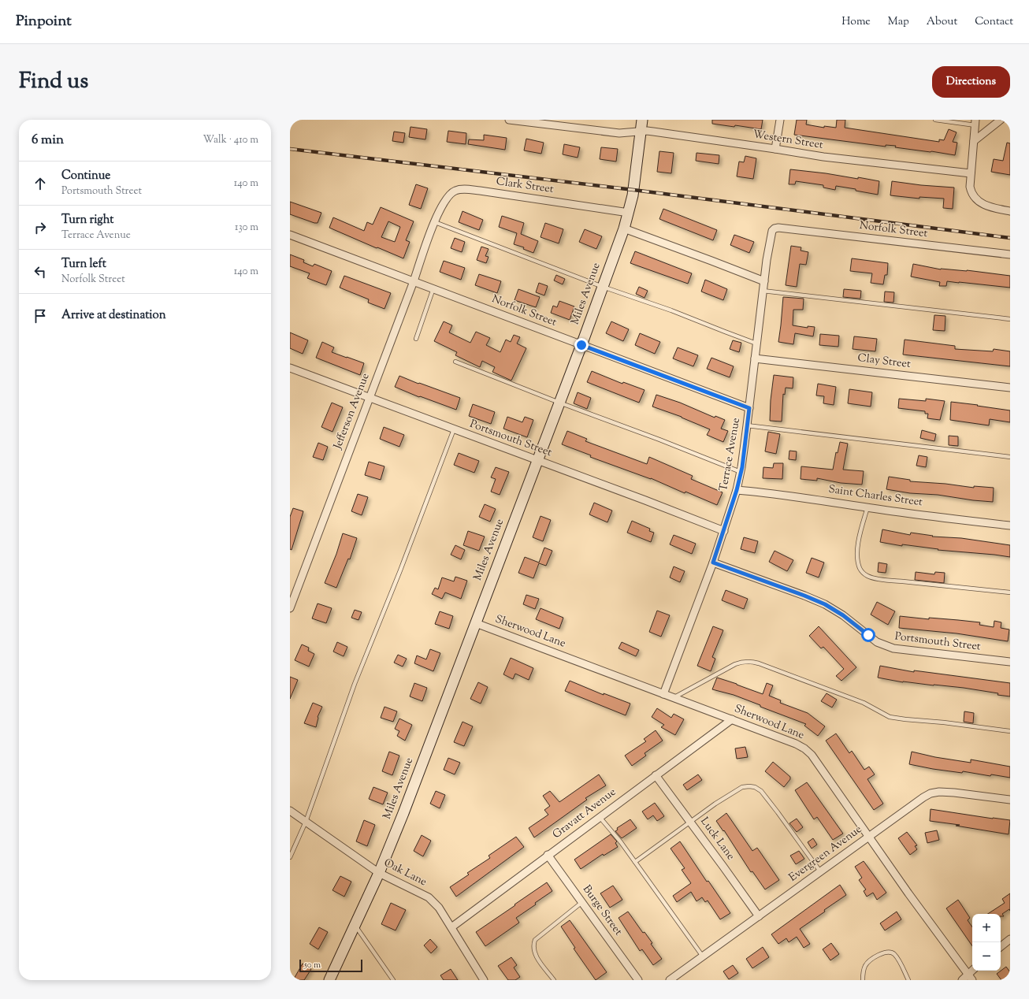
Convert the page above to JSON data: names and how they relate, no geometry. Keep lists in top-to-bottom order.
{
  "streets": {
    "street": [
      "Western Street",
      "Clark Street",
      "Norfolk Street",
      "Miles Avenue",
      "Clay Street",
      "Jefferson Avenue",
      "Portsmouth Street",
      "Terrace Avenue",
      "Saint Charles Street",
      "Sherwood Lane",
      "Gravatt Avenue",
      "Luck Lane",
      "Evergreen Avenue",
      "Oak Lane",
      "Burge Street"
    ]
  },
  "crossings": [
    ["Western Street", "Miles Avenue"],
    ["Clark Street", "Miles Avenue"],
    ["Clark Street", "Jefferson Avenue"],
    ["Norfolk Street", "Miles Avenue"],
    ["Norfolk Street", "Jefferson Avenue"],
    ["Norfolk Street", "Terrace Avenue"],
    ["Miles Avenue", "Portsmouth Street"],
    ["Miles Avenue", "Sherwood Lane"],
    ["Miles Avenue", "Oak Lane"],
    ["Clay Street", "Terrace Avenue"],
    ["Jefferson Avenue", "Portsmouth Street"],
    ["Portsmouth Street", "Terrace Avenue"],
    ["Terrace Avenue", "Saint Charles Street"],
    ["Terrace Avenue", "Sherwood Lane"],
    ["Sherwood Lane", "Gravatt Avenue"],
    ["Sherwood Lane", "Evergreen Avenue"],
    ["Gravatt Avenue", "Luck Lane"],
    ["Gravatt Avenue", "Oak Lane"],
    ["Gravatt Avenue", "Burge Street"],
    ["Luck Lane", "Evergreen Avenue"]
  ],
  "scale_bar": "50 m",
  "page": {
    "header": "Pinpoint",
    "nav": [
      "Home",
      "Map",
      "About",
      "Contact"
    ],
    "title": "Find us",
    "buttons": "Directions",
    "heading": ["6 min", "Walk · 410 m"],
    "list": [
      ["Continue", "Portsmouth Street", "140 m"],
      ["Turn right", "Terrace Avenue", "130 m"],
      ["Turn left", "Norfolk Street", "140 m"],
      "Arrive at destination"
    ],
    "map_buttons": ["+", "−"],
    "scale": "50 m"
  }
}
